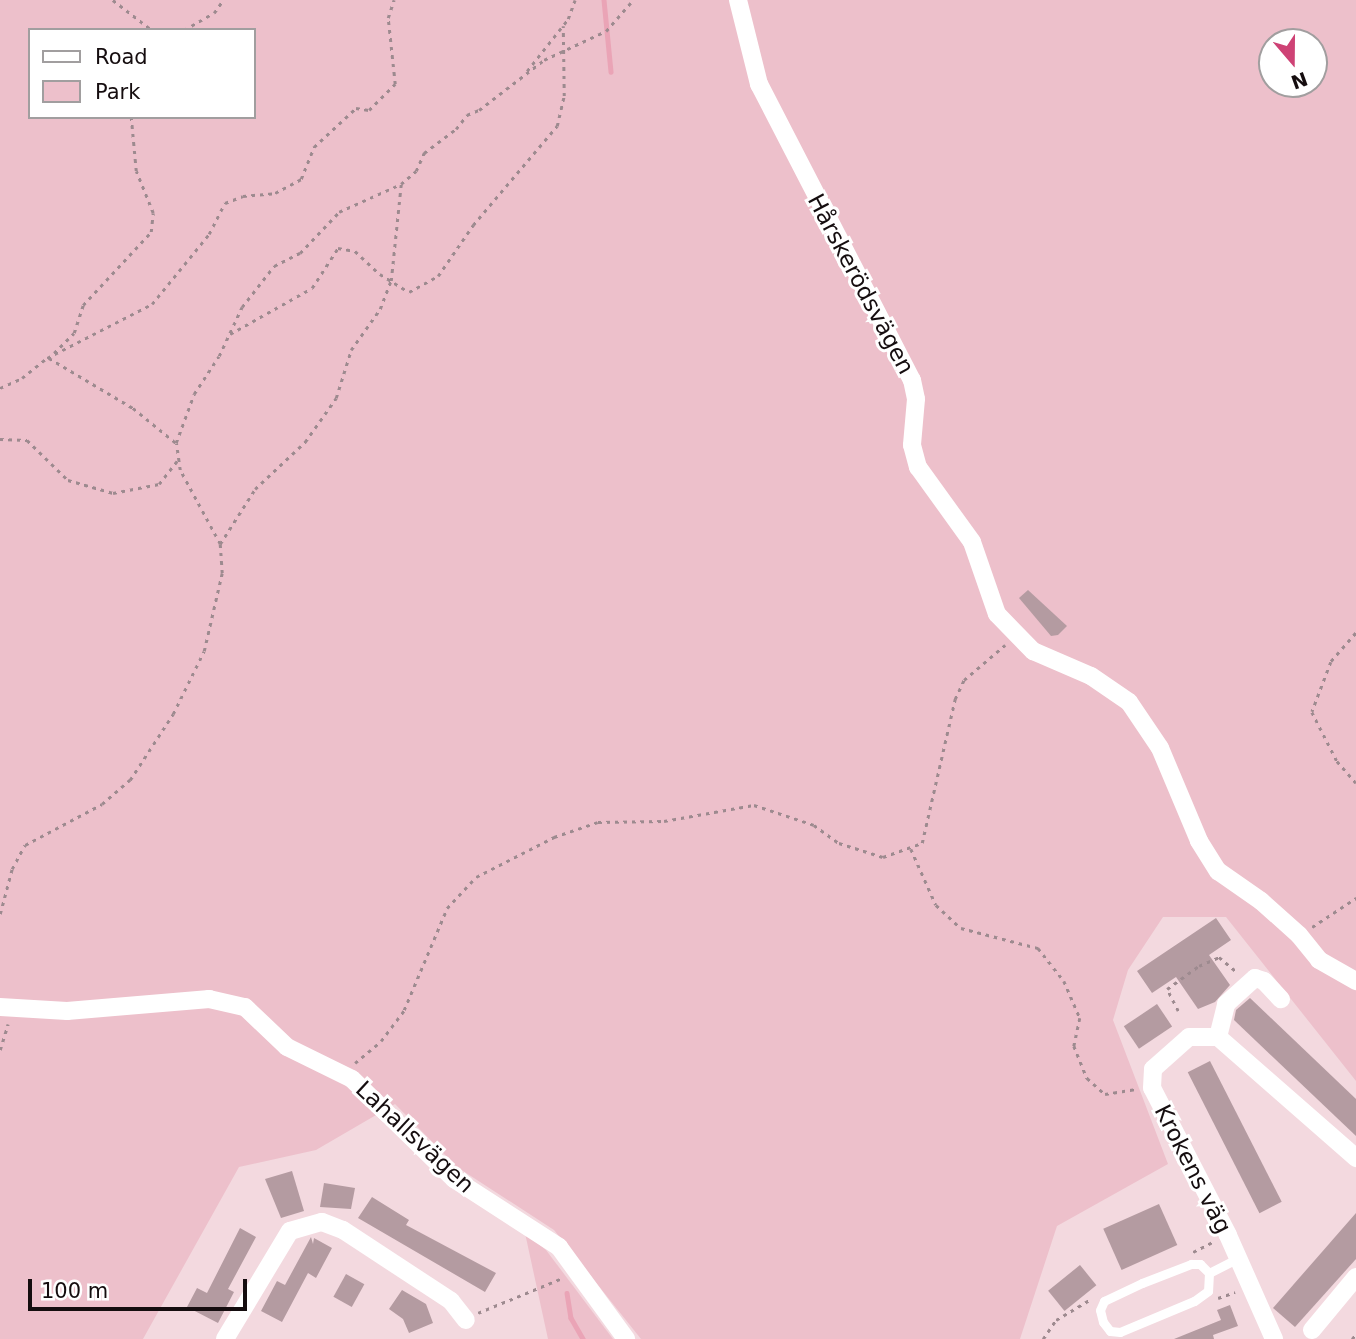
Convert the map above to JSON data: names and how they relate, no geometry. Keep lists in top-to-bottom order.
{
  "streets": {
    "street": ["Hårskerödsvägen", "Lahallsvägen", "Krokens väg"]
  },
  "legend": ["Road", "Park"],
  "scale_bar": "100 m",
  "north": "bottom"
}
